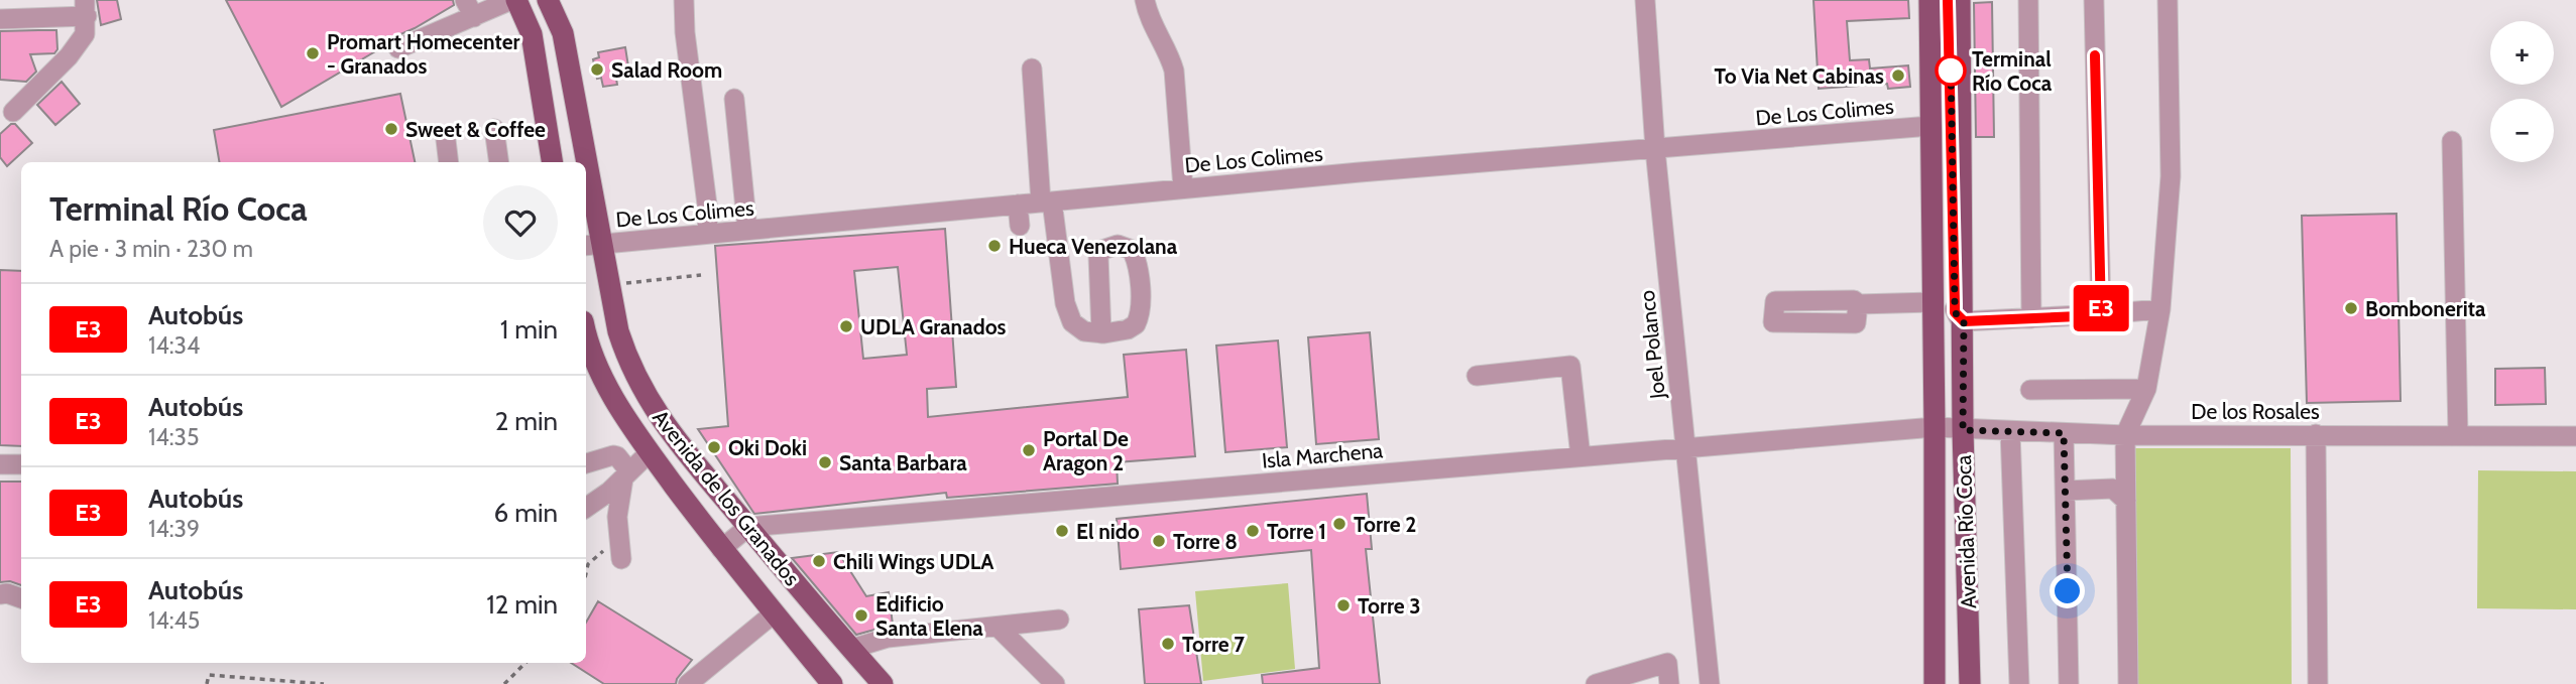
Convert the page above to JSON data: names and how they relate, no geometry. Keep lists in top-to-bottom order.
{
  "streets": {
    "main road": ["Avenida de los Granados", "Avenida Río Coca"],
    "street": [
      "De Los Colimes",
      "Joel Polanco",
      "De los Rosales",
      "Isla Marchena"
    ]
  },
  "crossings": [
    ["De Los Colimes", "Joel Polanco"],
    ["De Los Colimes", "Avenida de los Granados"],
    ["De Los Colimes", "Avenida Río Coca"],
    ["Joel Polanco", "Isla Marchena"],
    ["De los Rosales", "Isla Marchena"],
    ["De los Rosales", "Avenida Río Coca"],
    ["Isla Marchena", "Avenida de los Granados"],
    ["Isla Marchena", "Avenida Río Coca"]
  ],
  "places": [
    "Promart Homecenter - Granados",
    "Salad Room",
    "Terminal Río Coca",
    "To Via Net Cabinas",
    "Sweet & Coffee",
    "Hueca Venezolana",
    "Bombonerita",
    "UDLA Granados",
    "Oki Doki",
    "Portal De Aragon 2",
    "Santa Barbara",
    "Torre 2",
    "El nido",
    "Torre 1",
    "Torre 8",
    "Chili Wings UDLA",
    "Torre 3",
    "Edificio Santa Elena",
    "Torre 7"
  ],
  "lines": ["bus line E3"],
  "page": {
    "on_map": "E3",
    "map_buttons": ["+", "−"],
    "heading": ["Terminal Río Coca", "A pie · 3 min · 230 m"],
    "list": [
      {
        "mark": "E3",
        "name": "Autobús",
        "note": "14:34",
        "value": "1 min"
      },
      {
        "mark": "E3",
        "name": "Autobús",
        "note": "14:35",
        "value": "2 min"
      },
      {
        "mark": "E3",
        "name": "Autobús",
        "note": "14:39",
        "value": "6 min"
      },
      {
        "mark": "E3",
        "name": "Autobús",
        "note": "14:45",
        "value": "12 min"
      }
    ]
  }
}
